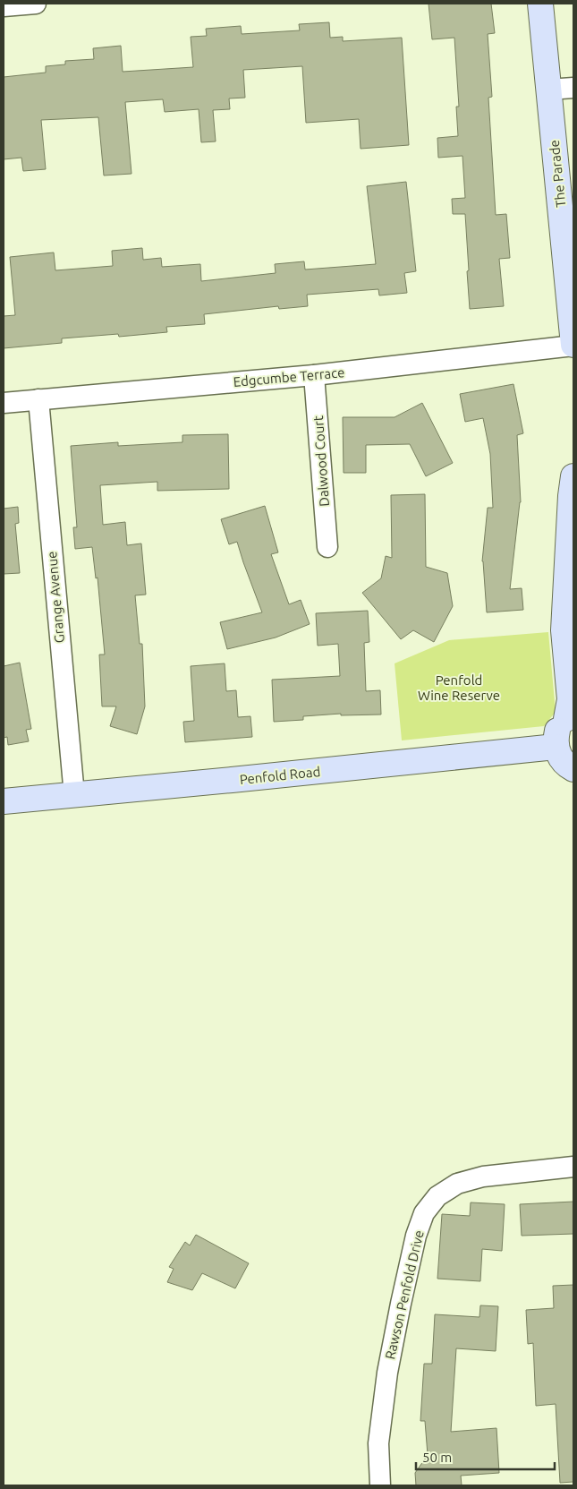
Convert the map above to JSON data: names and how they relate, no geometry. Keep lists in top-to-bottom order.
{
  "streets": {
    "main road": ["The Parade", "Penfold Road"],
    "street": [
      "Edgcumbe Terrace",
      "Dalwood Court",
      "Grange Avenue",
      "Rawson Penfold Drive"
    ]
  },
  "crossings": [
    ["The Parade", "Edgcumbe Terrace"],
    ["Edgcumbe Terrace", "Dalwood Court"],
    ["Edgcumbe Terrace", "Grange Avenue"],
    ["Grange Avenue", "Penfold Road"]
  ],
  "parks": ["Penfold Wine Reserve"],
  "scale_bar": "50 m"
}
